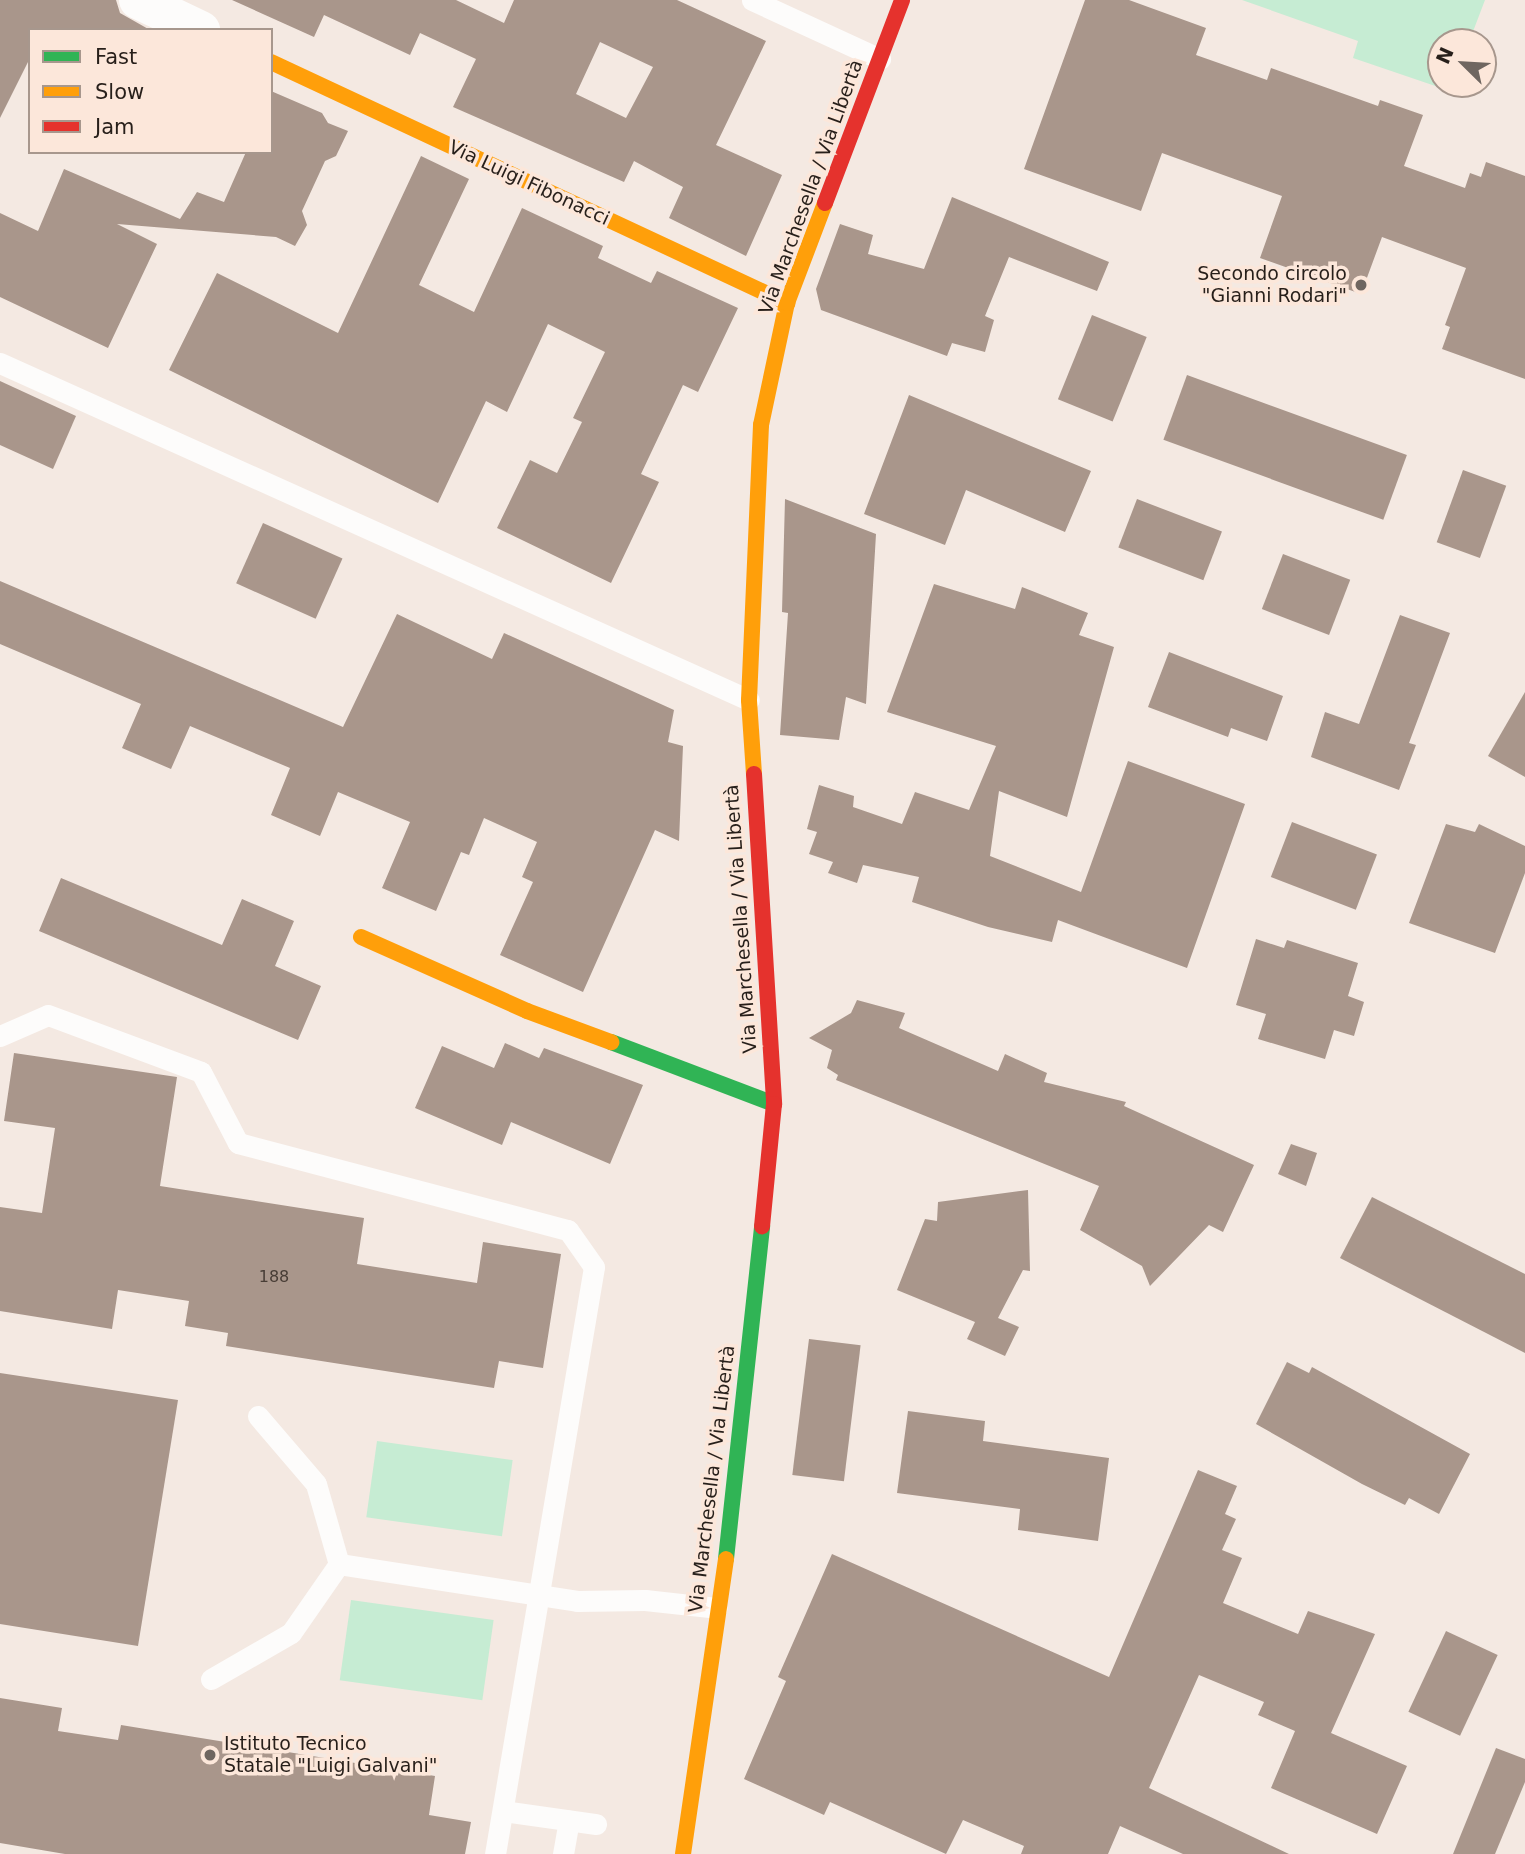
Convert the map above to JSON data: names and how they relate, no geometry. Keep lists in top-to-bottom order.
{
  "streets": {
    "street": ["Via Luigi Fibonacci", "Via Marchesella / Via Libertà"]
  },
  "crossings": [
    ["Via Luigi Fibonacci", "Via Marchesella / Via Libertà"]
  ],
  "places": ["Secondo circolo \"Gianni Rodari\"", "Istituto Tecnico Statale \"Luigi Galvani\""],
  "house_numbers": ["188"],
  "legend": ["Fast", "Slow", "Jam"],
  "north": "top left"
}
